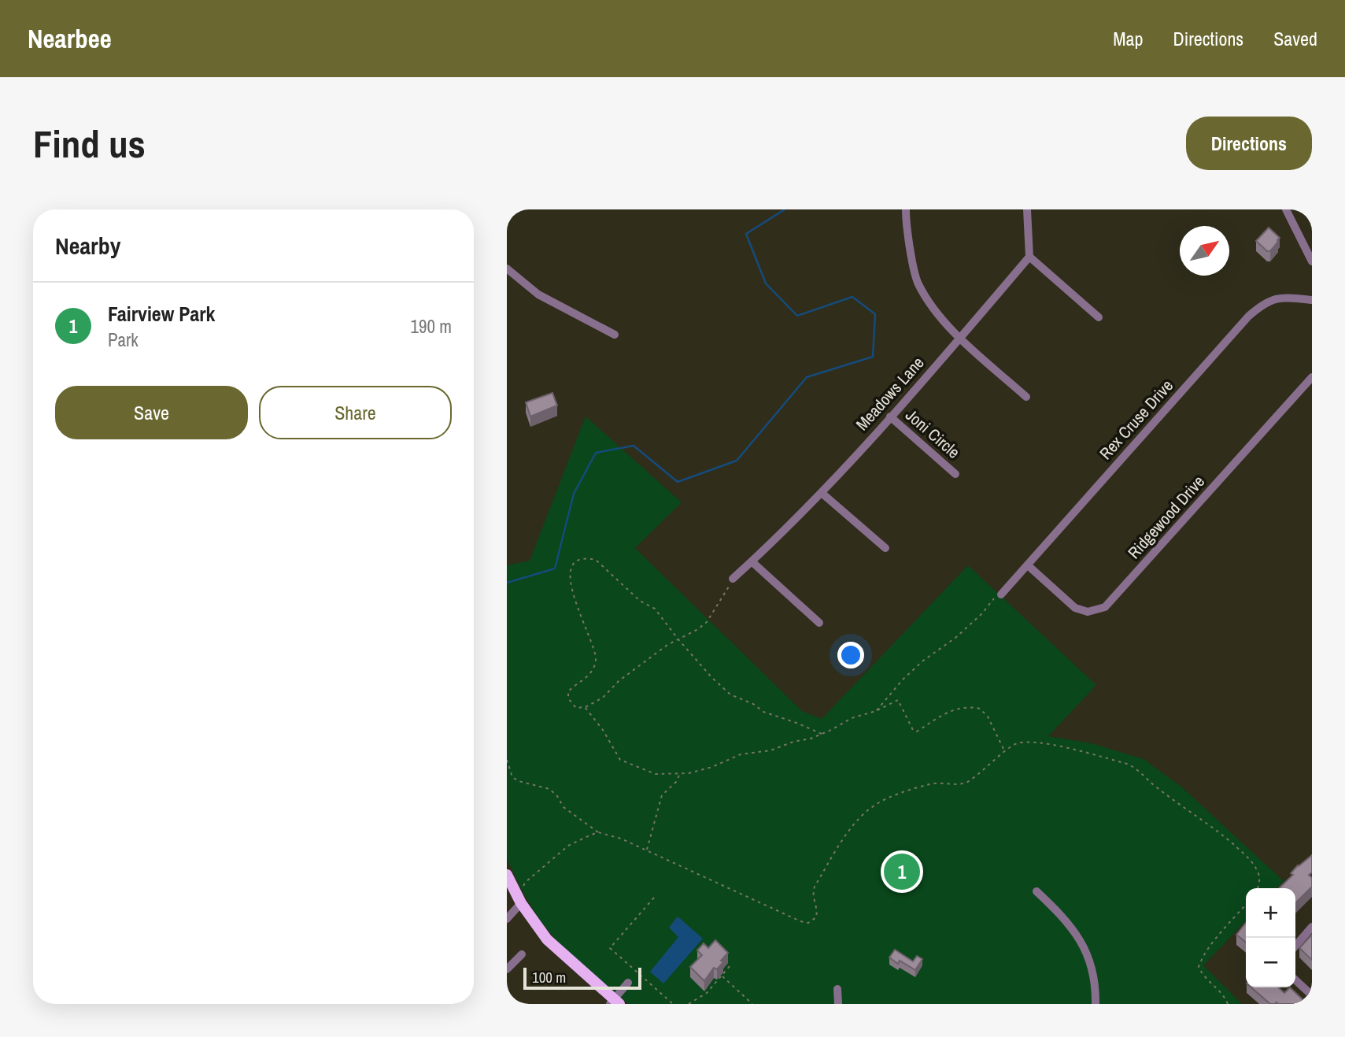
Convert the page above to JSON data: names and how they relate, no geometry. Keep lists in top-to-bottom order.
{
  "streets": {
    "street": [
      "Meadows Lane",
      "Rex Cruse Drive",
      "Joni Circle",
      "Ridgewood Drive"
    ]
  },
  "crossings": [
    ["Meadows Lane", "Joni Circle"],
    ["Rex Cruse Drive", "Ridgewood Drive"]
  ],
  "scale_bar": "100 m",
  "north": "top right",
  "page": {
    "header": "Nearbee",
    "nav": ["Map", "Directions", "Saved"],
    "buttons": [
      "Directions",
      ["Save", "Share"]
    ],
    "title": "Find us",
    "heading": "Nearby",
    "list": [
      {
        "mark": "1",
        "name": "Fairview Park",
        "note": "Park",
        "value": "190 m"
      }
    ],
    "pins": "1",
    "map_buttons": ["+", "−"],
    "scale": "100 m"
  }
}
